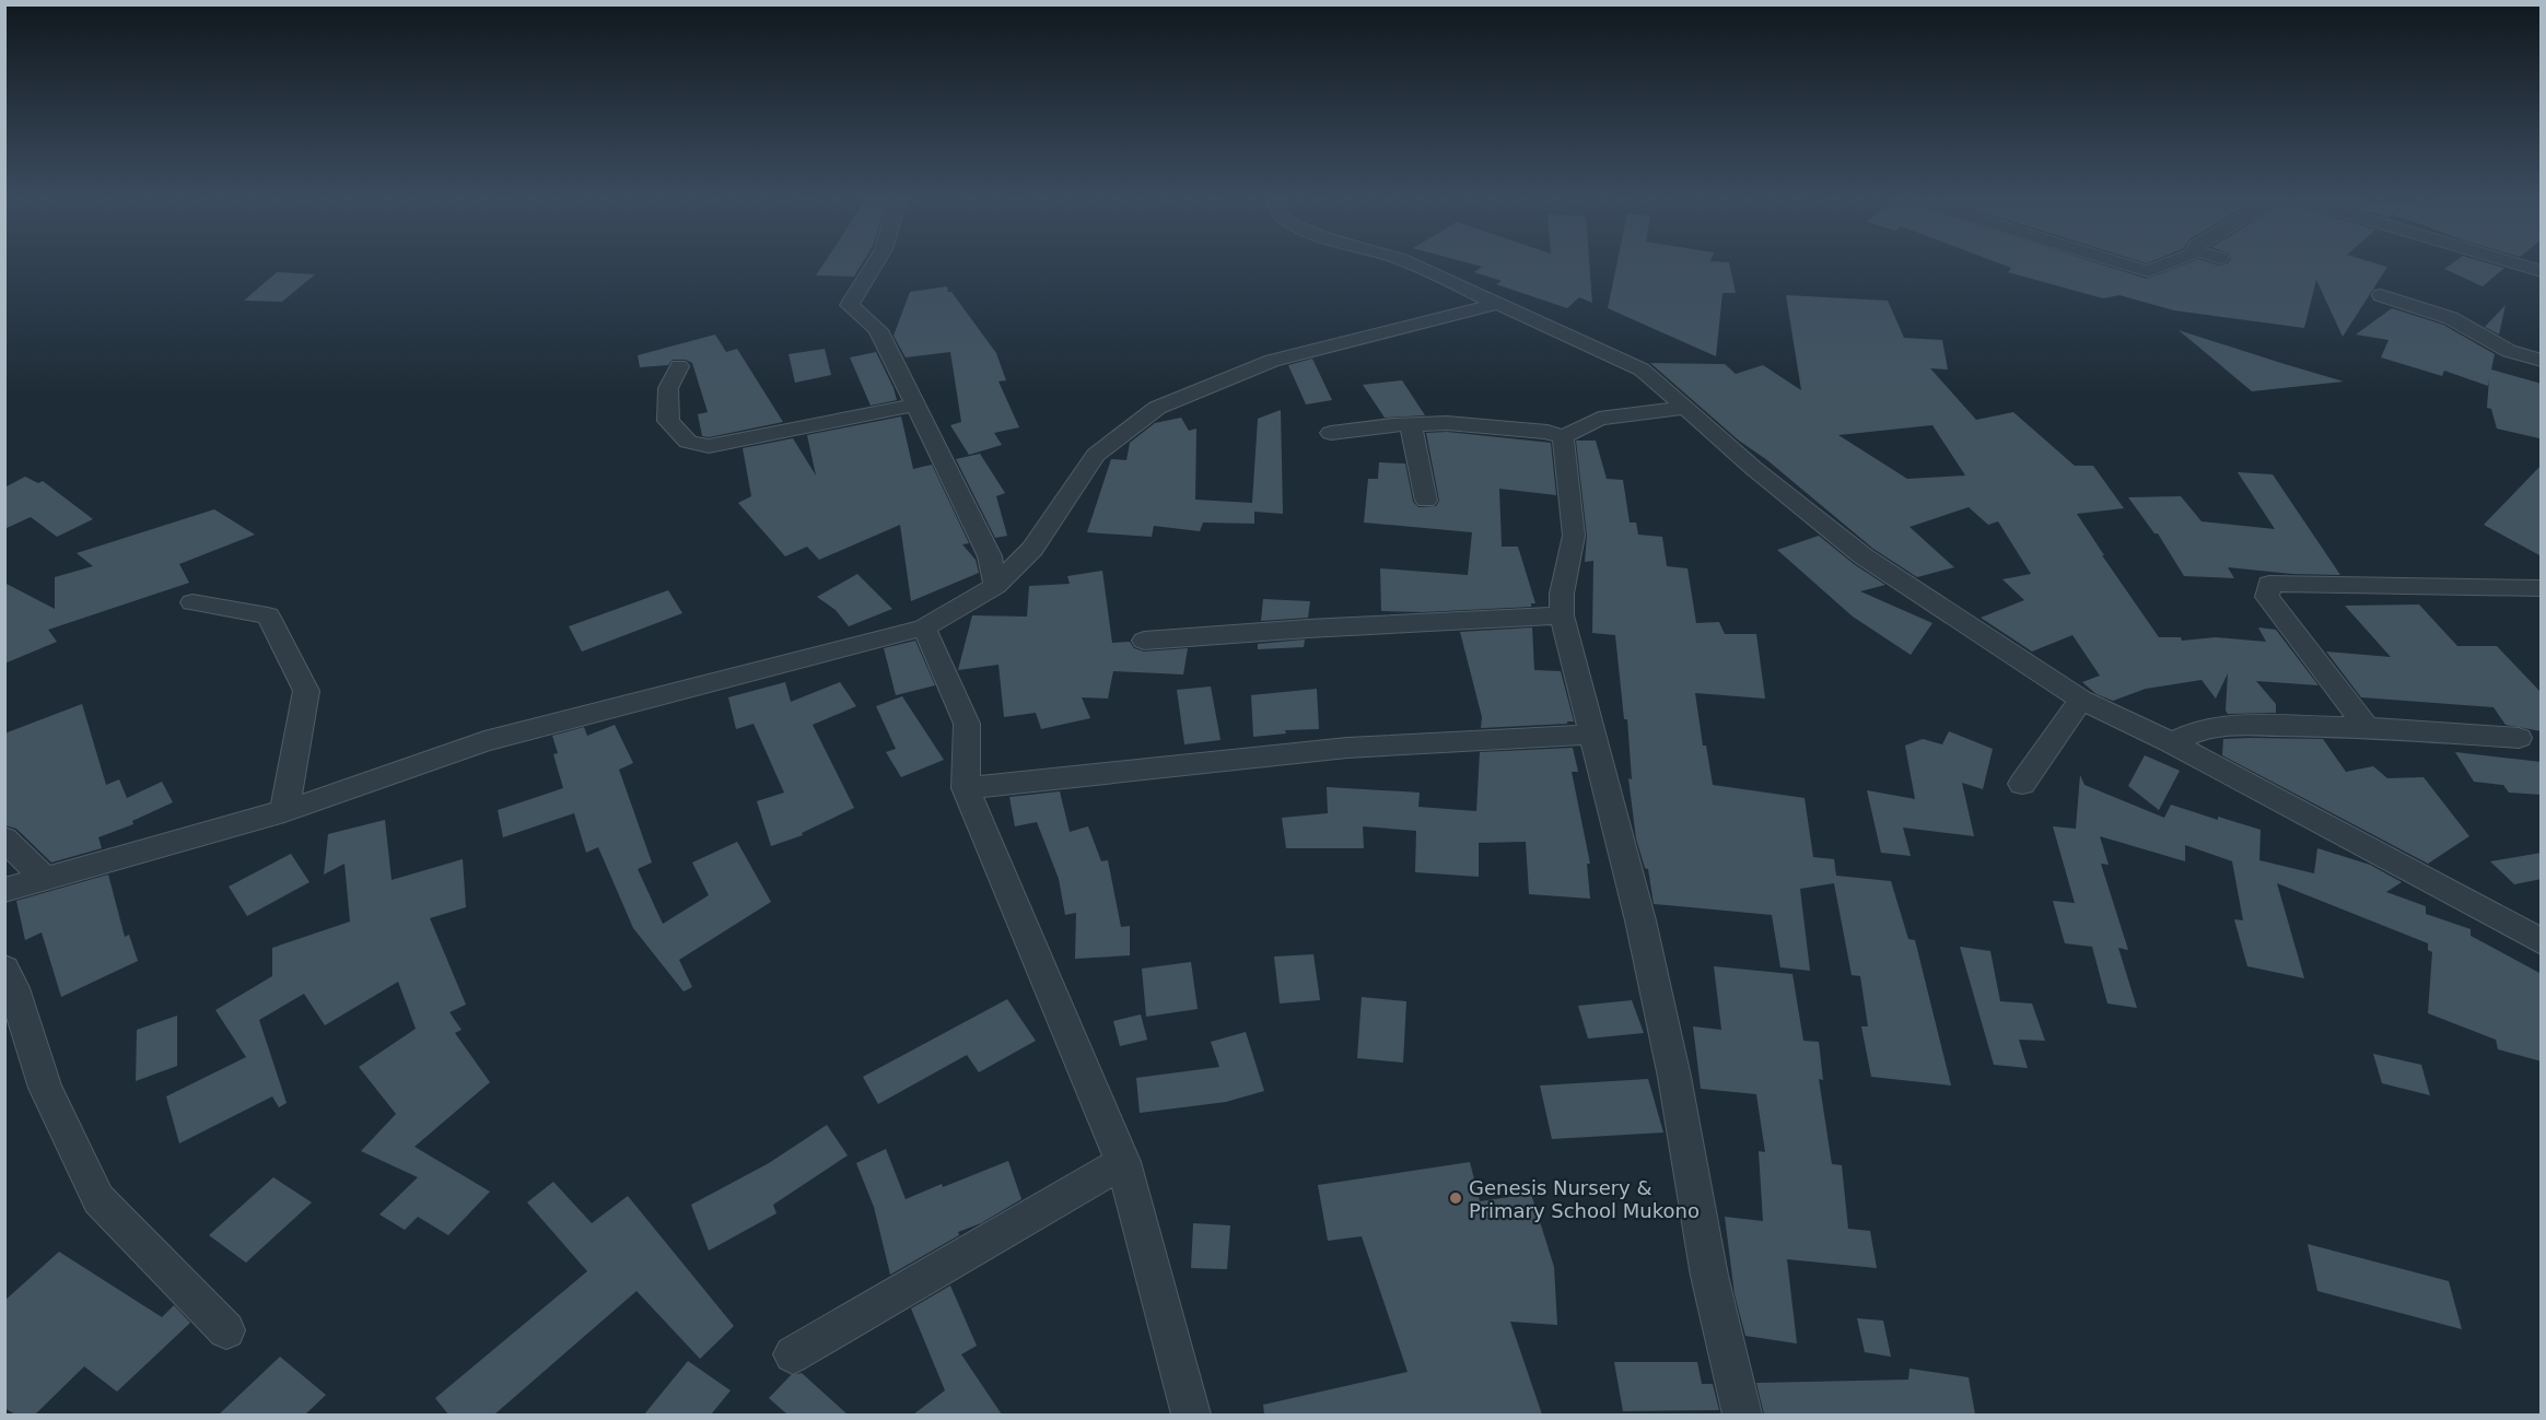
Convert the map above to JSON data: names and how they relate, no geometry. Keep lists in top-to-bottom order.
{
  "places": ["Genesis Nursery & Primary School Mukono"]
}
